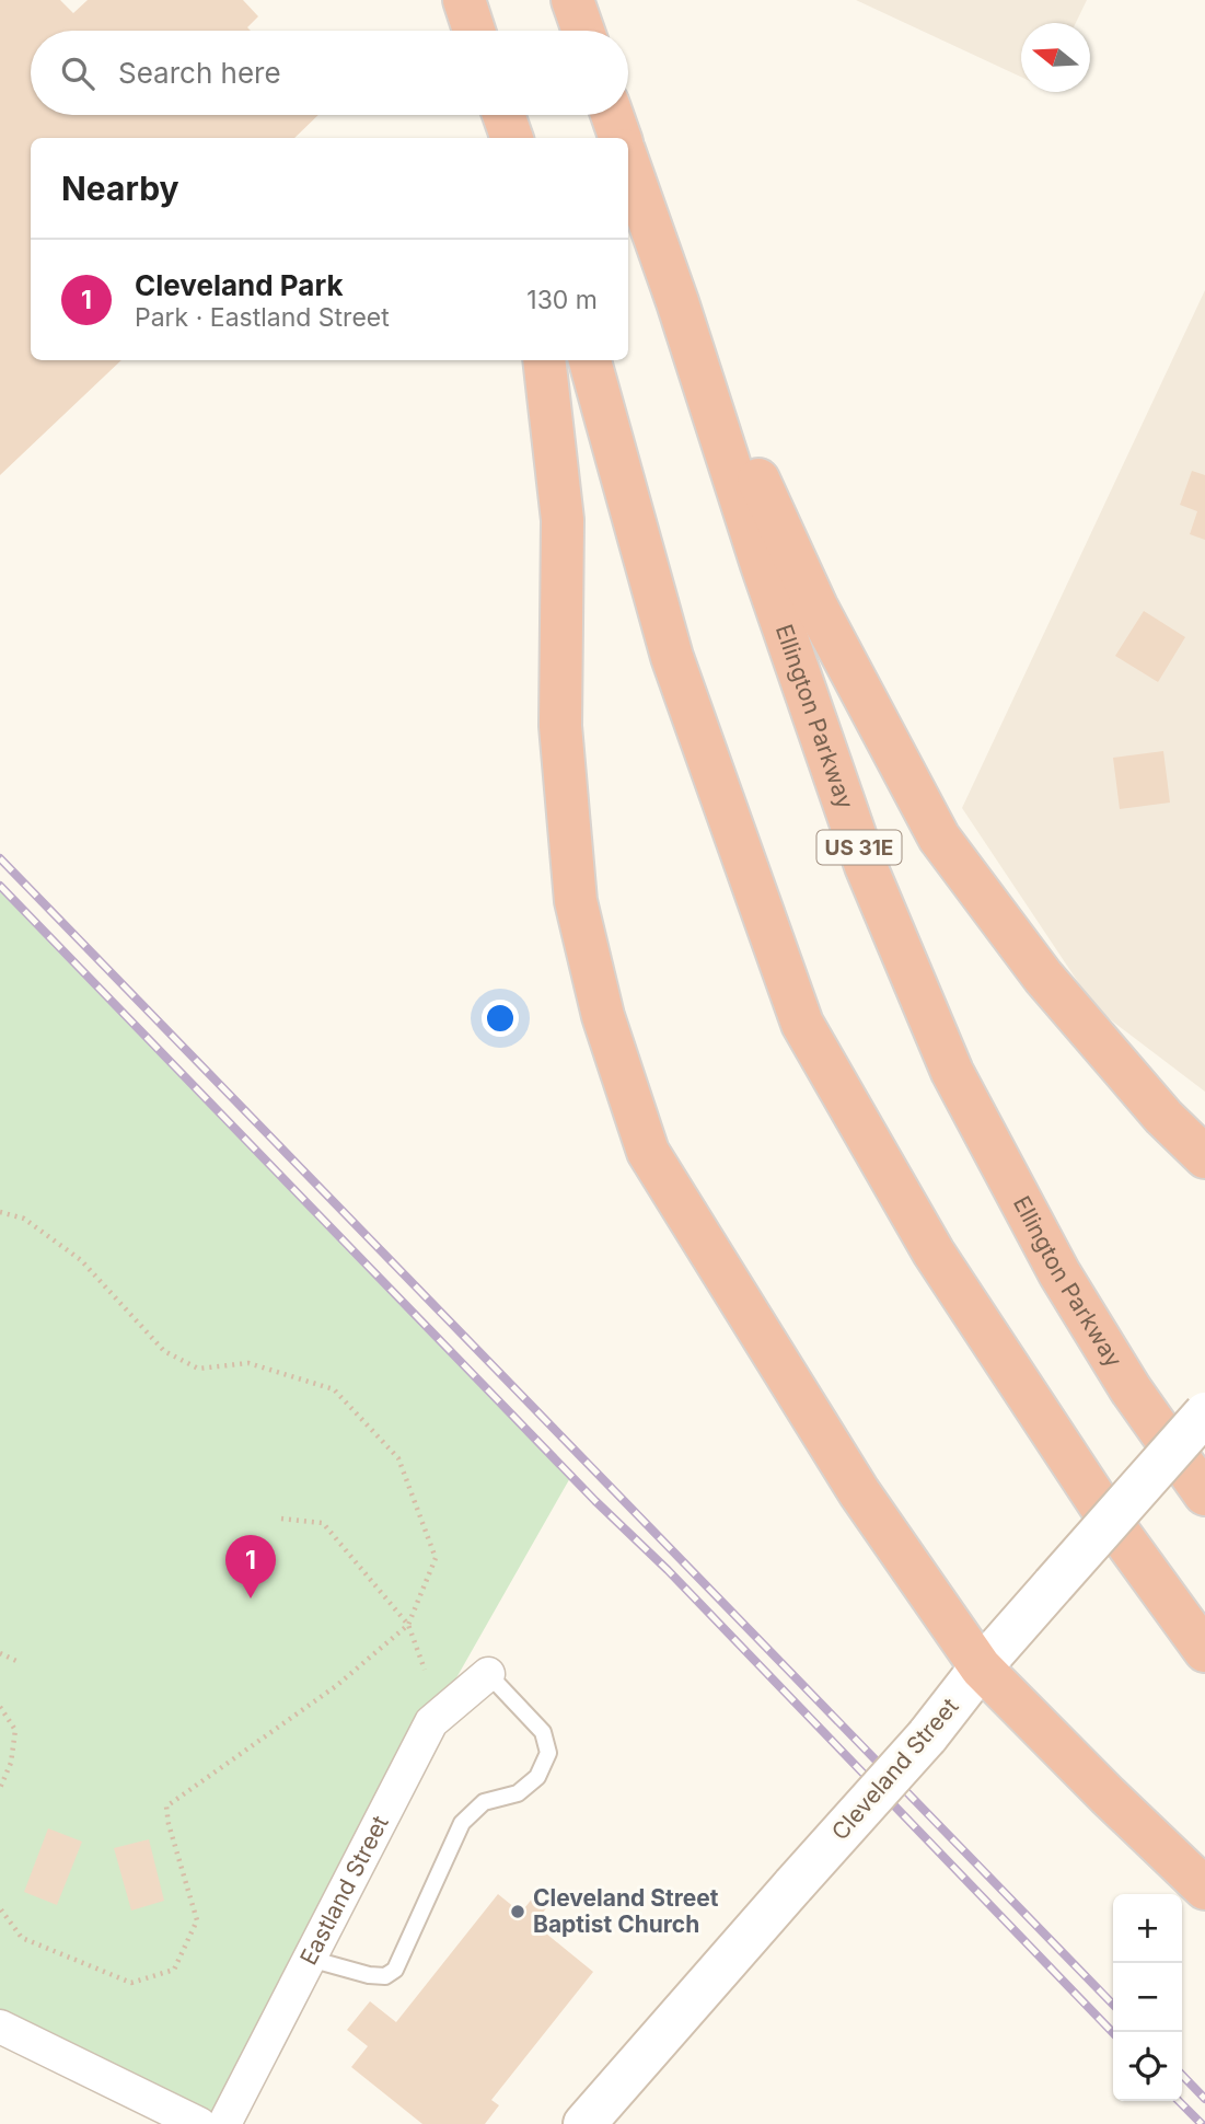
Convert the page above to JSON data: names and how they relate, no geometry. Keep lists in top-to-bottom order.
{
  "streets": {
    "highway": ["Ellington Parkway", "US 31E"],
    "main road": ["Cleveland Street"],
    "street": ["Eastland Street"]
  },
  "places": ["Cleveland Street Baptist Church"],
  "north": "left",
  "page": {
    "search": "Search here",
    "heading": "Nearby",
    "list": [
      {
        "mark": "1",
        "name": "Cleveland Park",
        "note": "Park · Eastland Street",
        "value": "130 m"
      }
    ],
    "pins": "1",
    "map_buttons": ["+", "−"]
  }
}
